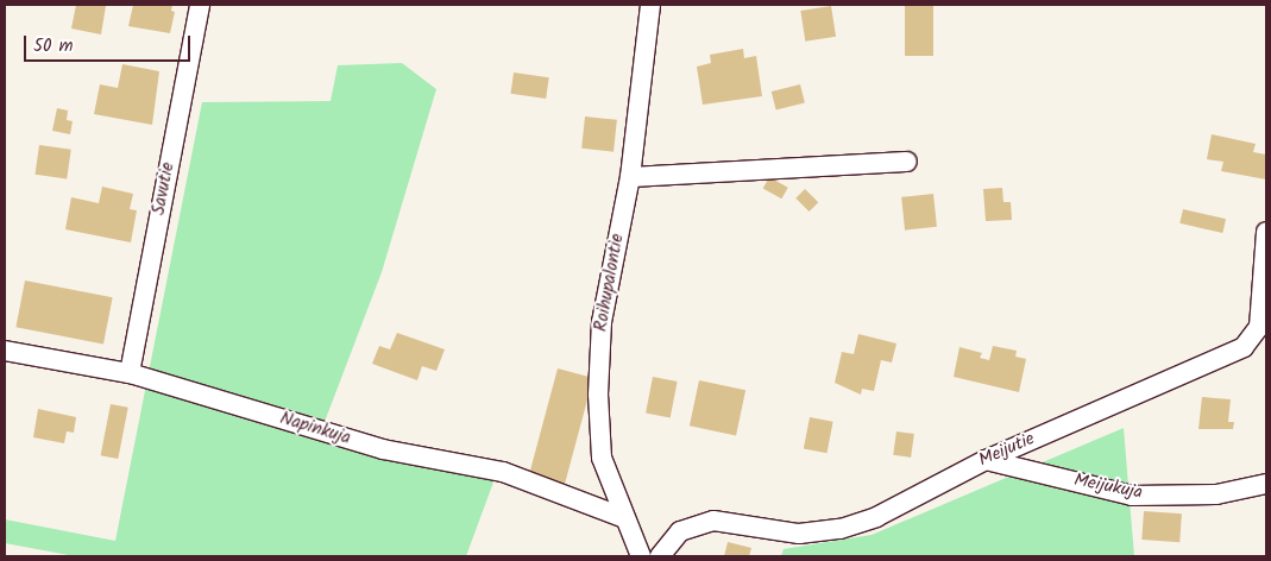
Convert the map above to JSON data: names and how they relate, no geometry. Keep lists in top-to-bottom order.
{
  "streets": {
    "street": [
      "Savutie",
      "Roihupalontie",
      "Napinkuja",
      "Meijutie",
      "Meijukuja"
    ]
  },
  "crossings": [
    ["Savutie", "Napinkuja"],
    ["Roihupalontie", "Napinkuja"],
    ["Meijutie", "Meijukuja"]
  ],
  "scale_bar": "50 m"
}
